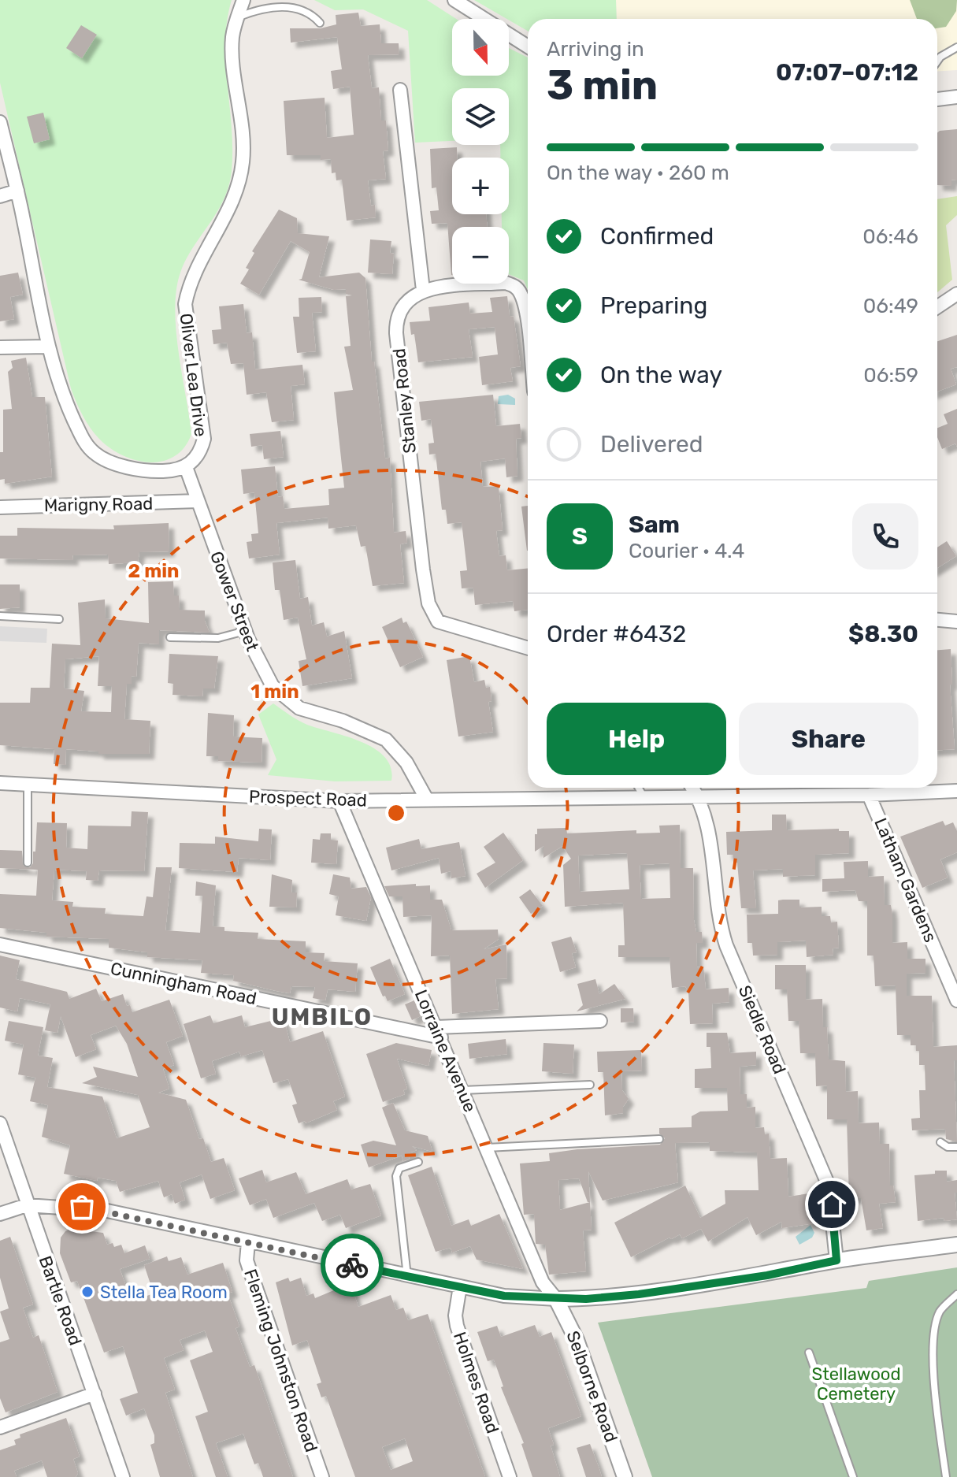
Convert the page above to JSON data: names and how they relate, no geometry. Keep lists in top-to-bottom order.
{
  "streets": {
    "street": [
      "Oliver Lea Drive",
      "Stanley Road",
      "Marigny Road",
      "Gower Street",
      "Prospect Road",
      "Latham Gardens",
      "Cunningham Road",
      "Siedle Road",
      "Lorraine Avenue",
      "Bartle Road",
      "Fleming Johnston Road",
      "Holmes Road",
      "Selborne Road"
    ]
  },
  "crossings": [
    ["Oliver Lea Drive", "Gower Street"],
    ["Marigny Road", "Gower Street"],
    ["Gower Street", "Prospect Road"],
    ["Prospect Road", "Latham Gardens"],
    ["Prospect Road", "Siedle Road"],
    ["Prospect Road", "Lorraine Avenue"],
    ["Cunningham Road", "Lorraine Avenue"],
    ["Lorraine Avenue", "Selborne Road"]
  ],
  "districts": ["UMBILO"],
  "parks": ["Stellawood Cemetery"],
  "places": ["Stella Tea Room"],
  "north": "bottom",
  "page": {
    "map_buttons": ["+", "−"],
    "heading": ["3 min", "Arriving in", "07:07–07:12"],
    "panel": [
      "Sam",
      "Courier · 4.4",
      "Order #6432",
      "$8.30"
    ],
    "bar": "On the way · 260 m",
    "list": [
      ["Confirmed", "06:46"],
      ["Preparing", "06:49"],
      ["On the way", "06:59"],
      "Delivered"
    ],
    "round": "S",
    "buttons": ["Help", "Share"]
  },
  "rings": ["2 min", "1 min"]
}
